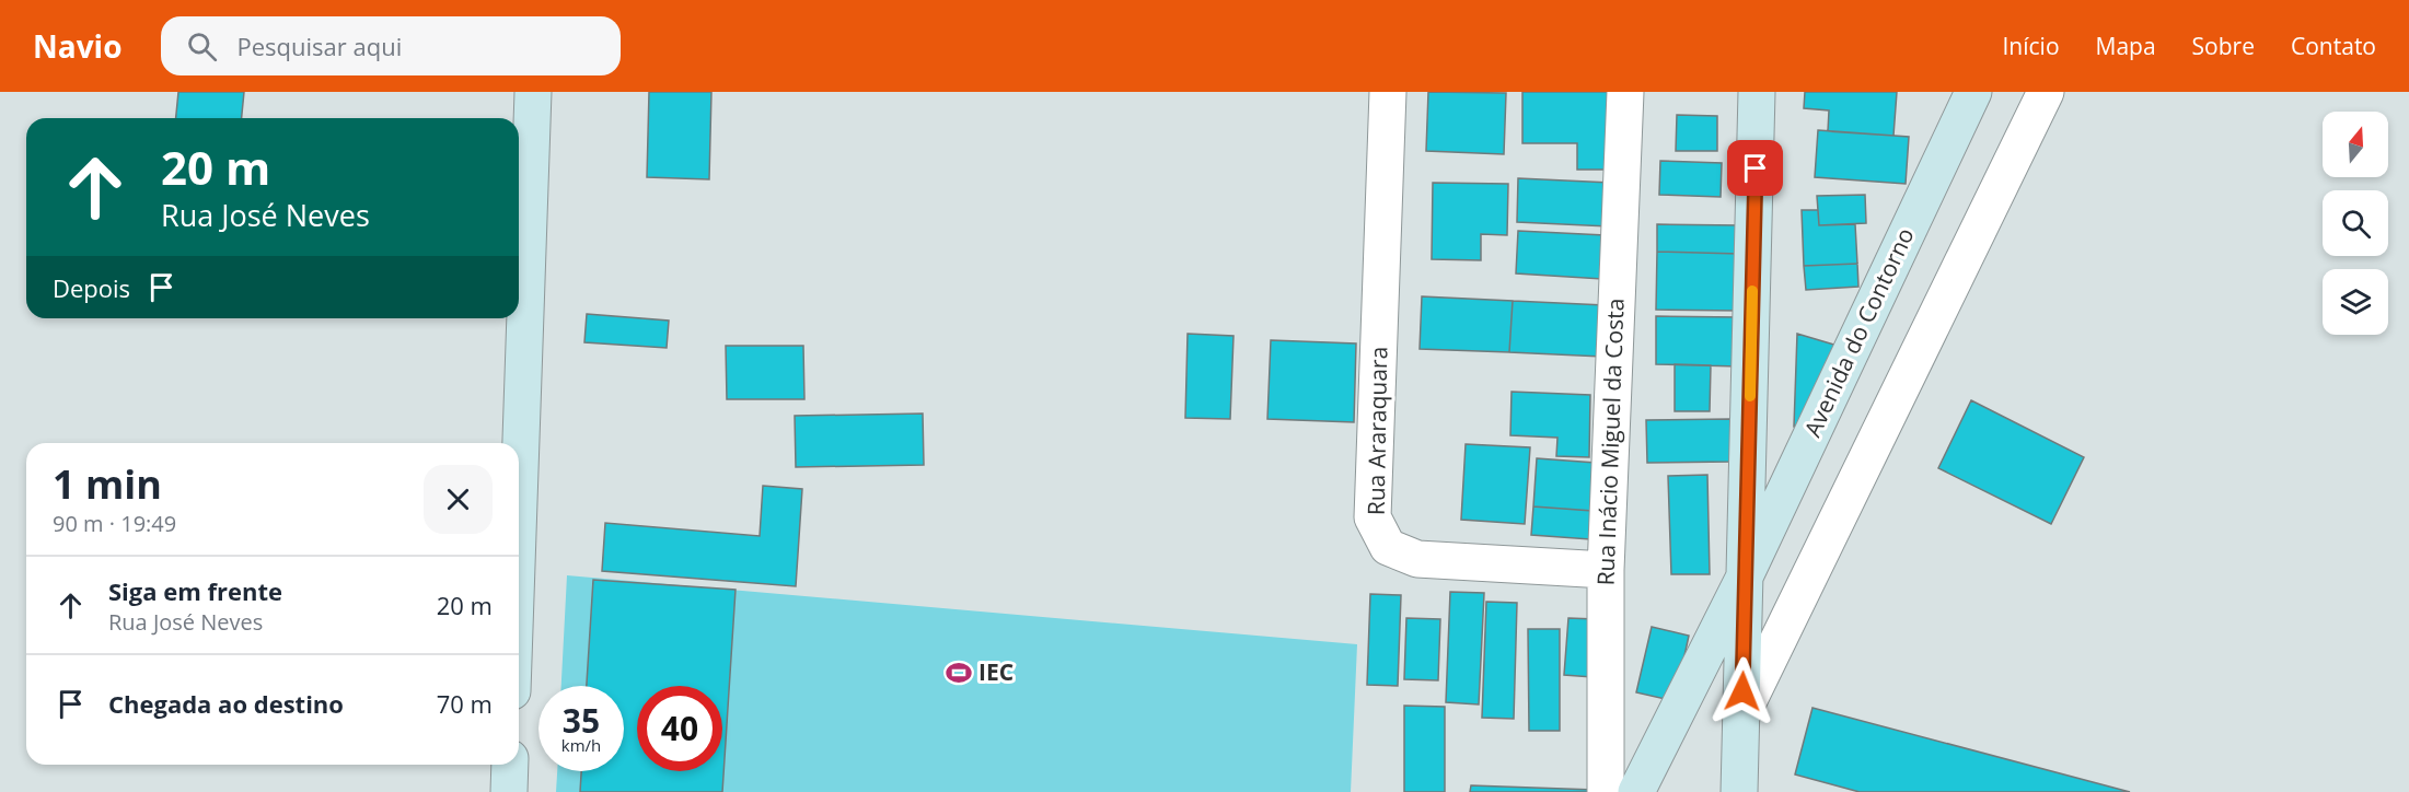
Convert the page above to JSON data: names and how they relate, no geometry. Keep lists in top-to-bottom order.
{
  "streets": {
    "street": ["Avenida do Contorno", "Rua Araraquara", "Rua Inácio Miguel da Costa"]
  },
  "crossings": [
    ["Rua Araraquara", "Rua Inácio Miguel da Costa"]
  ],
  "places": {
    "sports": ["IEC"]
  },
  "north": "top",
  "page": {
    "header": "Navio",
    "search": "Pesquisar aqui",
    "nav": [
      "Início",
      "Mapa",
      "Sobre",
      "Contato"
    ],
    "turn": ["20 m", "Rua José Neves"],
    "then": "Depois",
    "heading": ["1 min", "90 m · 19:49"],
    "list": [
      {
        "name": "Siga em frente",
        "note": "Rua José Neves",
        "value": "20 m"
      },
      {
        "name": "Chegada ao destino",
        "value": "70 m"
      }
    ],
    "speed": "35 km/h",
    "limit": "40"
  }
}
